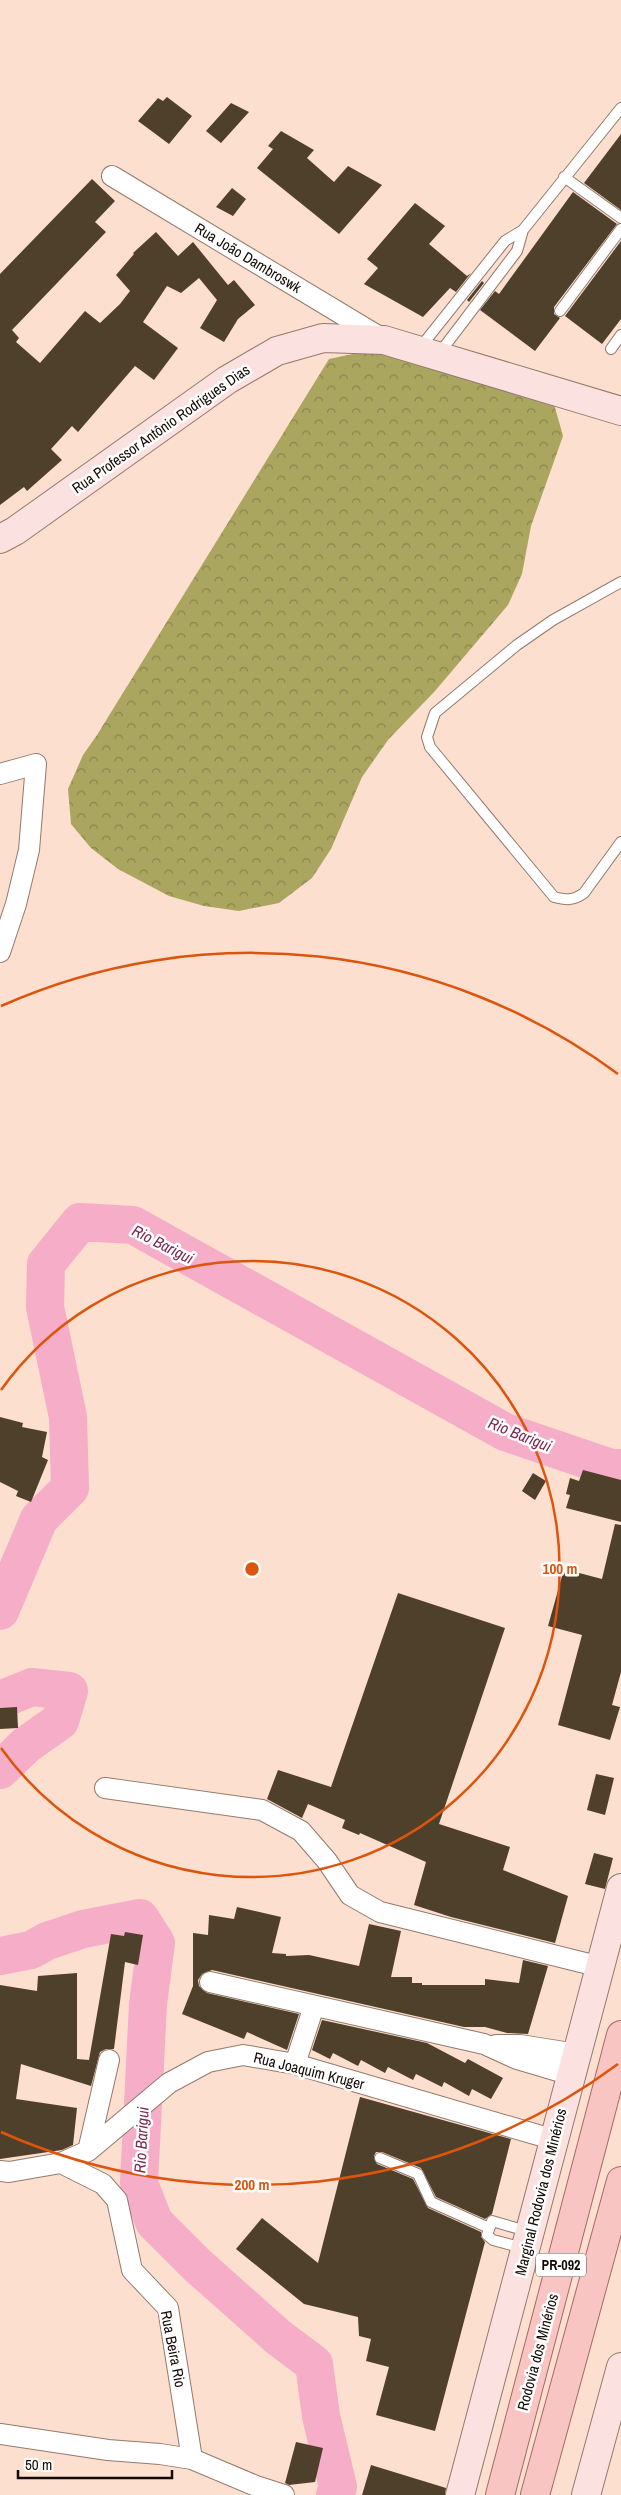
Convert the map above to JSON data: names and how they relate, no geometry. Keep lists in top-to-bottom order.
{
  "streets": {
    "main road": [
      "Rua Professor Antônio Rodrigues Dias",
      "Marginal Rodovia dos Minérios",
      "PR-092",
      "Rodovia dos Minérios"
    ],
    "street": ["Rua João Dambroswk", "Rua Joaquim Kruger", "Rua Beira Rio"]
  },
  "crossings": [
    ["Rua João Dambroswk", "Rua Professor Antônio Rodrigues Dias"],
    ["Rua Joaquim Kruger", "Marginal Rodovia dos Minérios"],
    ["Rua Joaquim Kruger", "Rua Beira Rio"]
  ],
  "water": ["Rio Barigui"],
  "scale_bar": "50 m",
  "rings": ["100 m", "200 m"]
}
